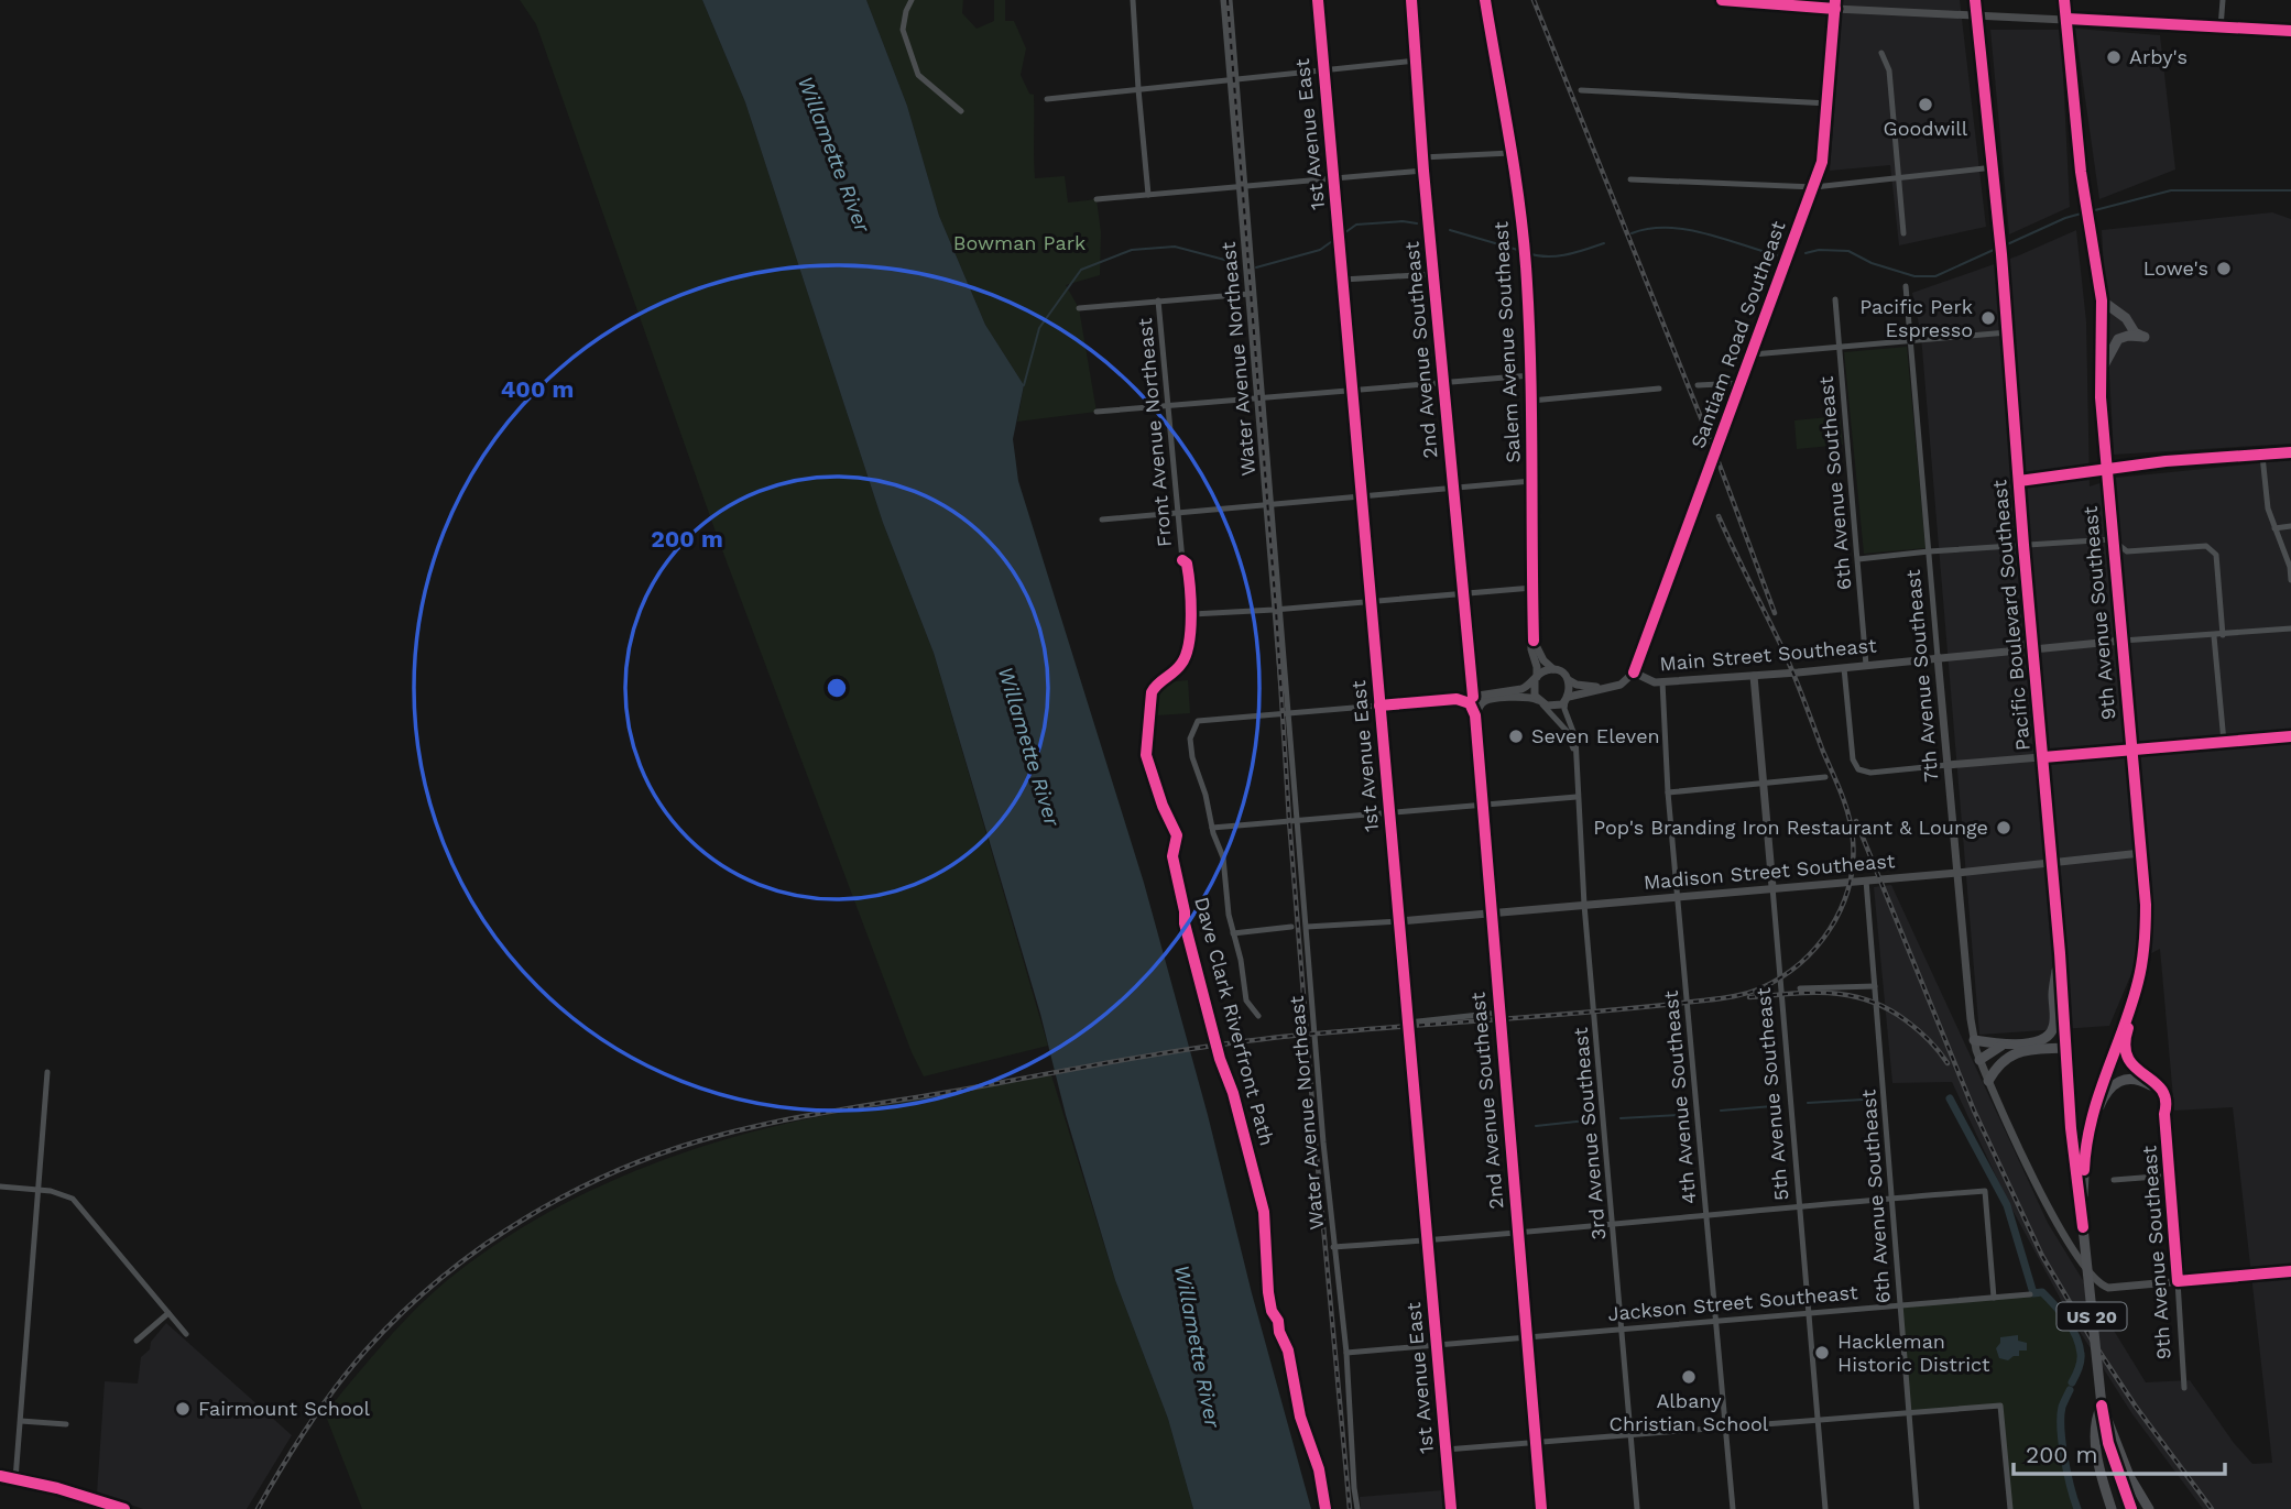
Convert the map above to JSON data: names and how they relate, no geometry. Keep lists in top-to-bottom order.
{
  "streets": {
    "highway": ["9th Avenue Southeast", "Pacific Boulevard Southeast", "US 20"],
    "main road": [
      "1st Avenue East",
      "Santiam Road Southeast",
      "Salem Avenue Southeast",
      "2nd Avenue Southeast",
      "Main Street Southeast",
      "7th Avenue Southeast",
      "Madison Street Southeast",
      "5th Avenue Southeast"
    ],
    "street": [
      "Water Avenue Northeast",
      "Front Avenue Northeast",
      "6th Avenue Southeast",
      "4th Avenue Southeast",
      "3rd Avenue Southeast",
      "Jackson Street Southeast"
    ],
    "cycle path": ["Dave Clark Riverfront Path"]
  },
  "crossings": [
    ["1st Avenue East", "Madison Street Southeast"],
    ["1st Avenue East", "Jackson Street Southeast"],
    ["Santiam Road Southeast", "Main Street Southeast"],
    ["Salem Avenue Southeast", "Main Street Southeast"],
    ["Salem Avenue Southeast", "3rd Avenue Southeast"],
    ["2nd Avenue Southeast", "Madison Street Southeast"],
    ["2nd Avenue Southeast", "Jackson Street Southeast"],
    ["Water Avenue Northeast", "Jackson Street Southeast"],
    ["6th Avenue Southeast", "Main Street Southeast"],
    ["6th Avenue Southeast", "Madison Street Southeast"],
    ["6th Avenue Southeast", "Jackson Street Southeast"],
    ["9th Avenue Southeast", "Pacific Boulevard Southeast"],
    ["9th Avenue Southeast", "Madison Street Southeast"],
    ["Pacific Boulevard Southeast", "Main Street Southeast"],
    ["Pacific Boulevard Southeast", "Madison Street Southeast"],
    ["Pacific Boulevard Southeast", "US 20"],
    ["Main Street Southeast", "7th Avenue Southeast"],
    ["Main Street Southeast", "5th Avenue Southeast"],
    ["Main Street Southeast", "4th Avenue Southeast"],
    ["Main Street Southeast", "3rd Avenue Southeast"],
    ["7th Avenue Southeast", "Madison Street Southeast"],
    ["Madison Street Southeast", "5th Avenue Southeast"],
    ["Madison Street Southeast", "4th Avenue Southeast"],
    ["Madison Street Southeast", "3rd Avenue Southeast"],
    ["5th Avenue Southeast", "Jackson Street Southeast"],
    ["4th Avenue Southeast", "Jackson Street Southeast"],
    ["3rd Avenue Southeast", "Jackson Street Southeast"]
  ],
  "water": ["Willamette River"],
  "parks": ["Bowman Park"],
  "places": [
    "Arby's",
    "Goodwill",
    "Lowe's",
    "Pacific Perk Espresso",
    "Seven Eleven",
    "Pop's Branding Iron Restaurant & Lounge",
    "Hackleman Historic District",
    "Albany Christian School",
    "Fairmount School"
  ],
  "scale_bar": "200 m",
  "rings": ["400 m", "200 m"]
}
